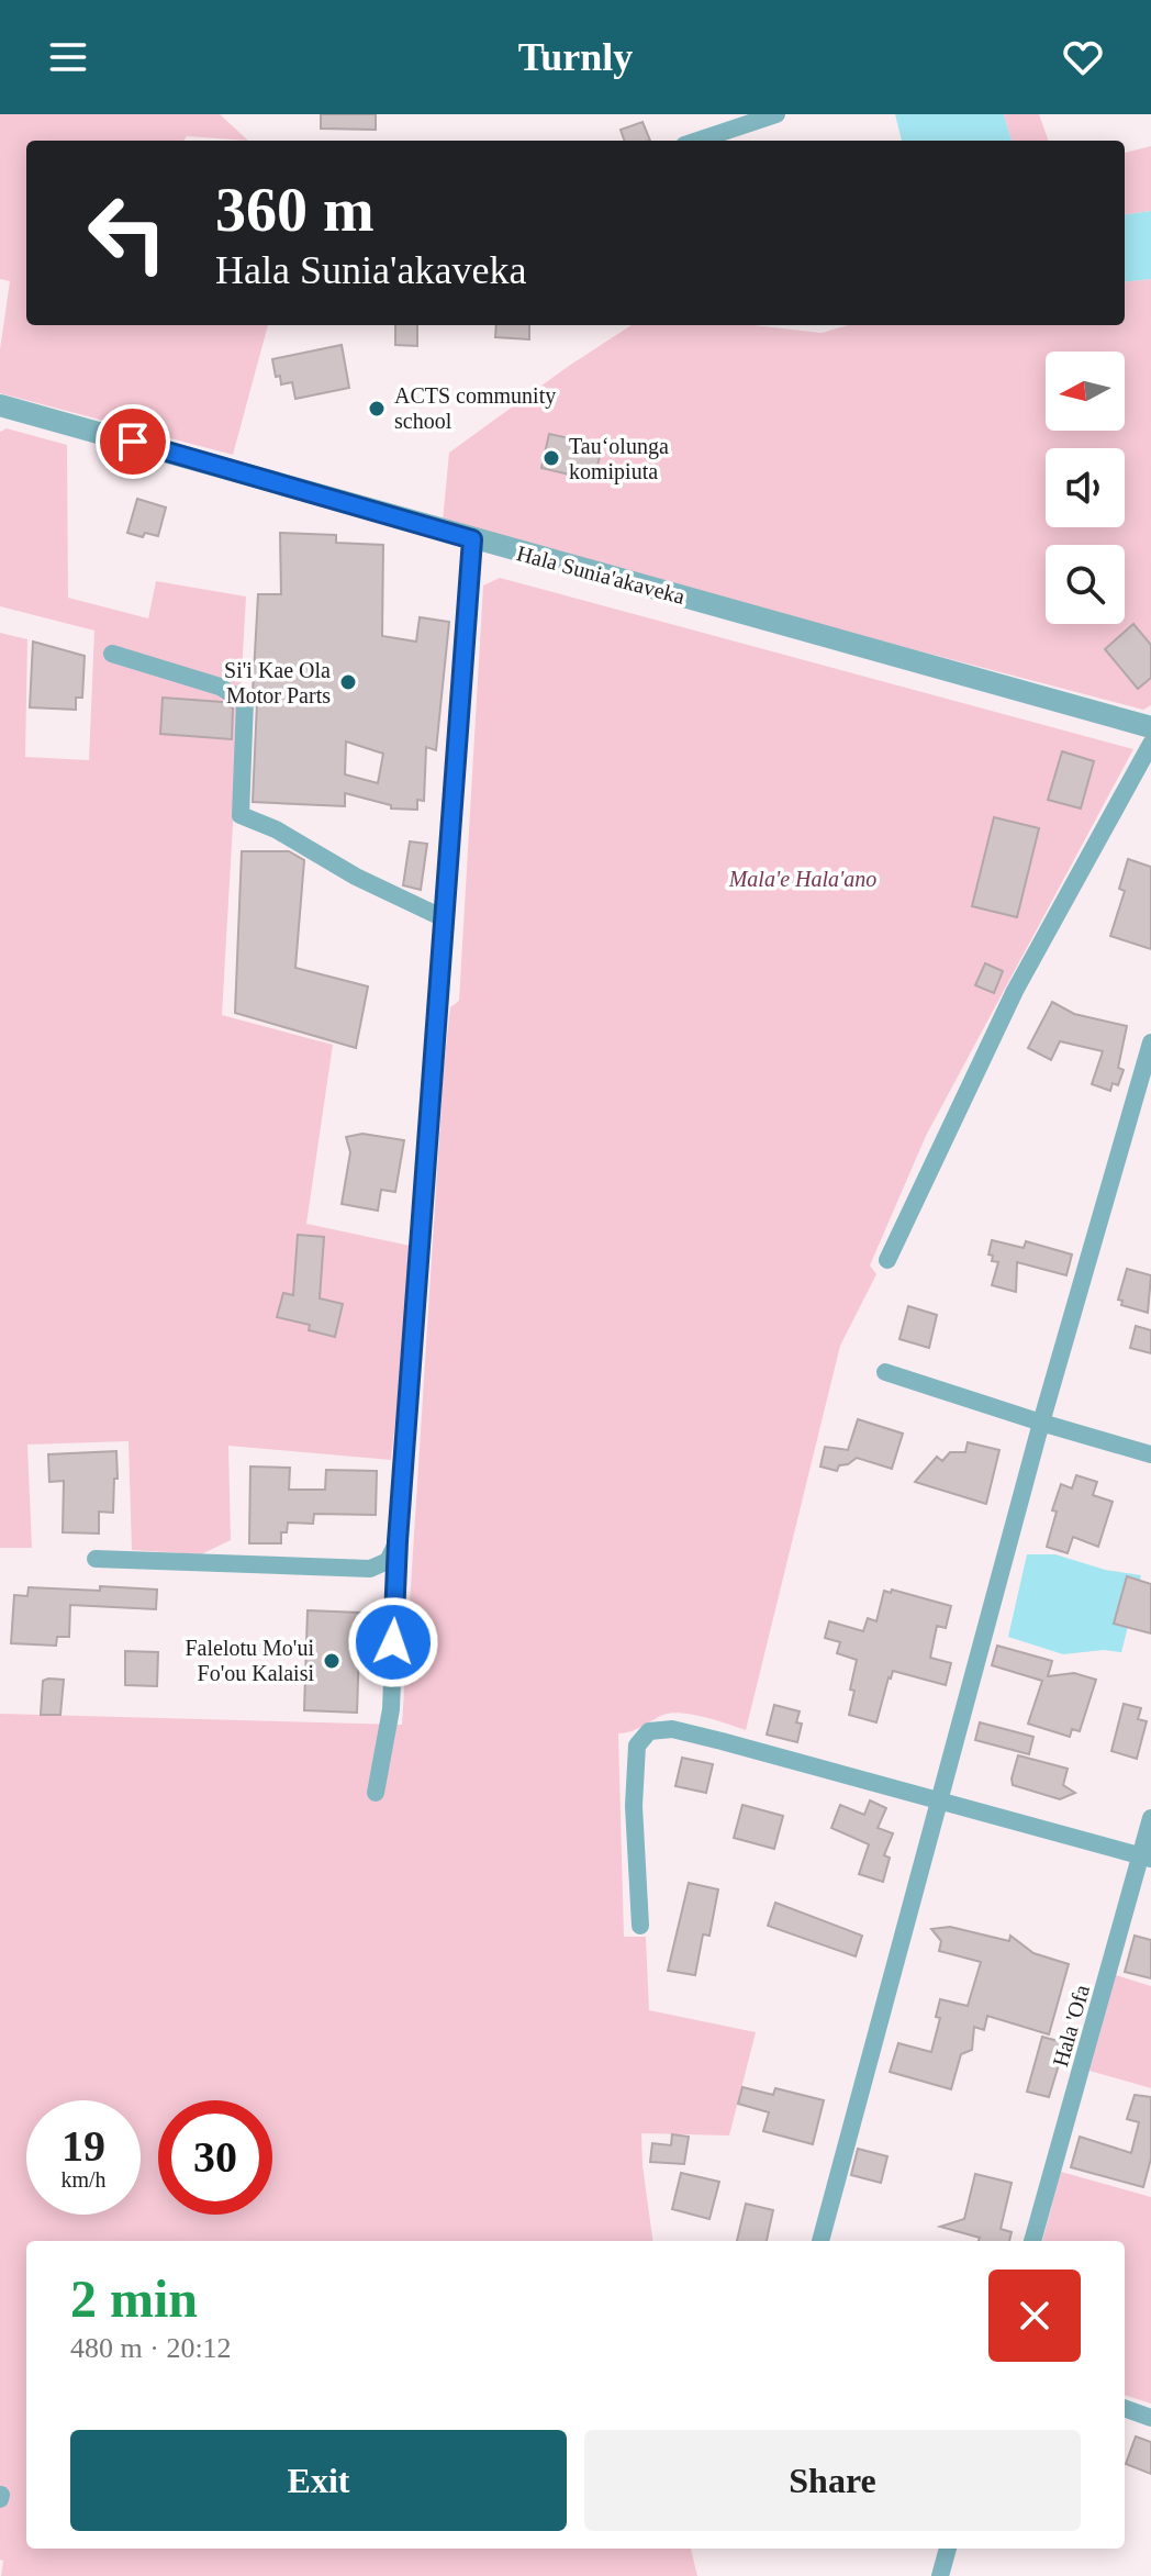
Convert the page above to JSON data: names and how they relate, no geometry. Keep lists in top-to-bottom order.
{
  "streets": {
    "street": ["Hala Sunia'akaveka", "Hala 'Ofa"]
  },
  "parks": ["Mala'e Hala'ano"],
  "places": [
    "ACTS community school",
    "Tauʻolunga komipiuta",
    "Si'i Kae Ola Motor Parts",
    "Falelotu Mo'ui Fo'ou Kalaisi"
  ],
  "north": "left",
  "page": {
    "header": "Turnly",
    "turn": ["360 m", "Hala Sunia'akaveka"],
    "speed": "19 km/h",
    "limit": "30",
    "heading": ["2 min", "480 m · 20:12"],
    "buttons": ["Exit", "Share"]
  }
}
